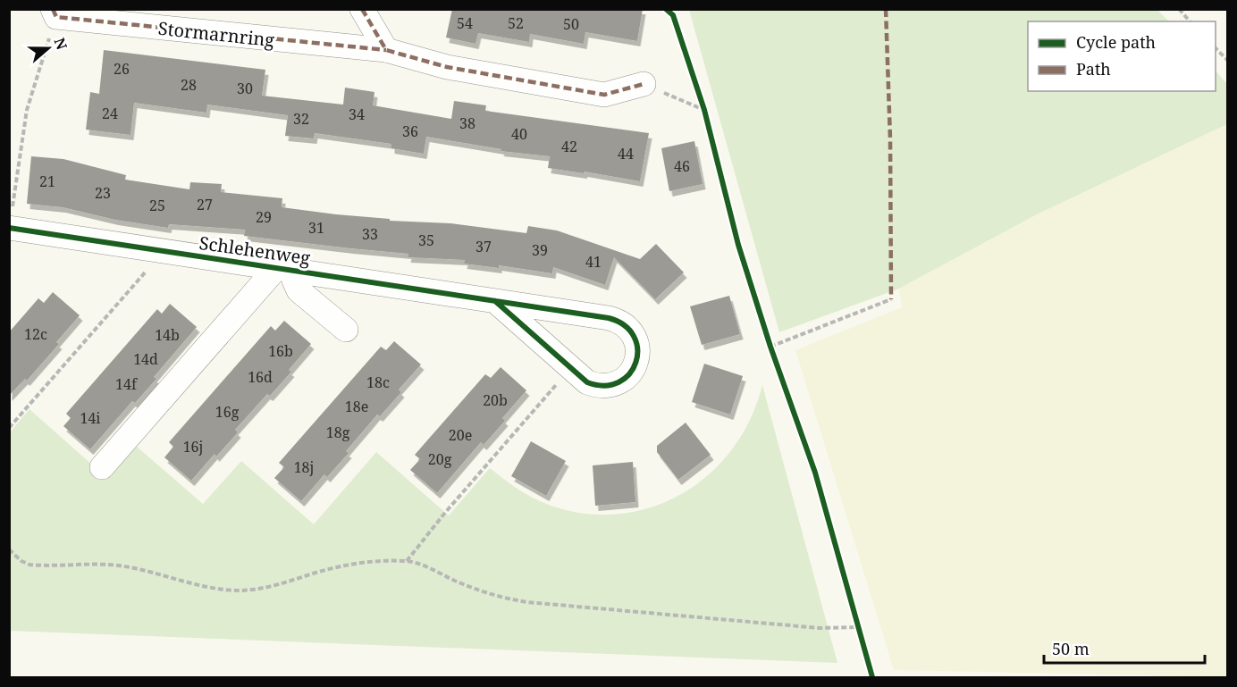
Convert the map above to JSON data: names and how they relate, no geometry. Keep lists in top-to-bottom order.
{
  "streets": {
    "street": ["Stormarnring", "Schlehenweg"]
  },
  "house_numbers": [
    "54",
    "52",
    "50",
    "26",
    "28",
    "30",
    "24",
    "34",
    "32",
    "38",
    "36",
    "40",
    "42",
    "44",
    "46",
    "21",
    "23",
    "27",
    "25",
    "29",
    "31",
    "33",
    "35",
    "37",
    "39",
    "41",
    "12c",
    "14b",
    "16b",
    "14d",
    "16d",
    "18c",
    "14f",
    "20b",
    "18e",
    "16g",
    "14i",
    "18g",
    "20e",
    "16j",
    "20g",
    "18j"
  ],
  "legend": ["Cycle path", "Path"],
  "scale_bar": "50 m",
  "north": "right"
}
